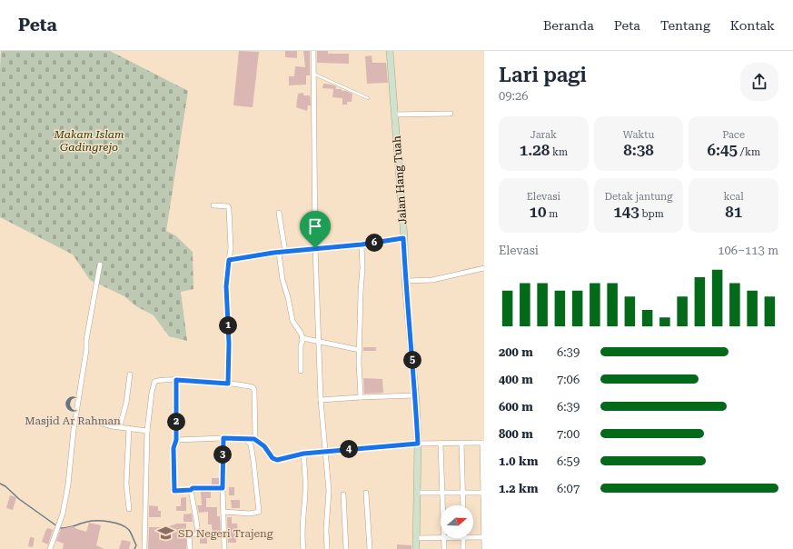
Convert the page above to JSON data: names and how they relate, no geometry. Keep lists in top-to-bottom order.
{
  "streets": {
    "street": ["Jalan Hang Tuah"]
  },
  "parks": ["Makam Islam Gadingrejo"],
  "places": {
    "mosque": ["Masjid Ar Rahman"],
    "school or university": ["SD Negeri Trajeng"]
  },
  "north": "right",
  "page": {
    "header": "Peta",
    "nav": [
      "Beranda",
      "Peta",
      "Tentang",
      "Kontak"
    ],
    "heading": ["Lari pagi", "09:26"],
    "stats": [
      ["Jarak", "1.28 km"],
      ["Waktu", "8:38"],
      ["Pace", "6:45 /km"],
      ["Elevasi", "10 m"],
      ["Detak jantung", "143 bpm"],
      ["kcal", "81"]
    ],
    "pins": [
      "6",
      "1",
      "5",
      "2",
      "4",
      "3"
    ],
    "chart": ["Elevasi", "106–113 m"],
    "list": [
      {
        "name": "200 m",
        "note": "6:39"
      },
      {
        "name": "400 m",
        "note": "7:06"
      },
      {
        "name": "600 m",
        "note": "6:39"
      },
      {
        "name": "800 m",
        "note": "7:00"
      },
      {
        "name": "1.0 km",
        "note": "6:59"
      },
      {
        "name": "1.2 km",
        "note": "6:07"
      }
    ]
  }
}
